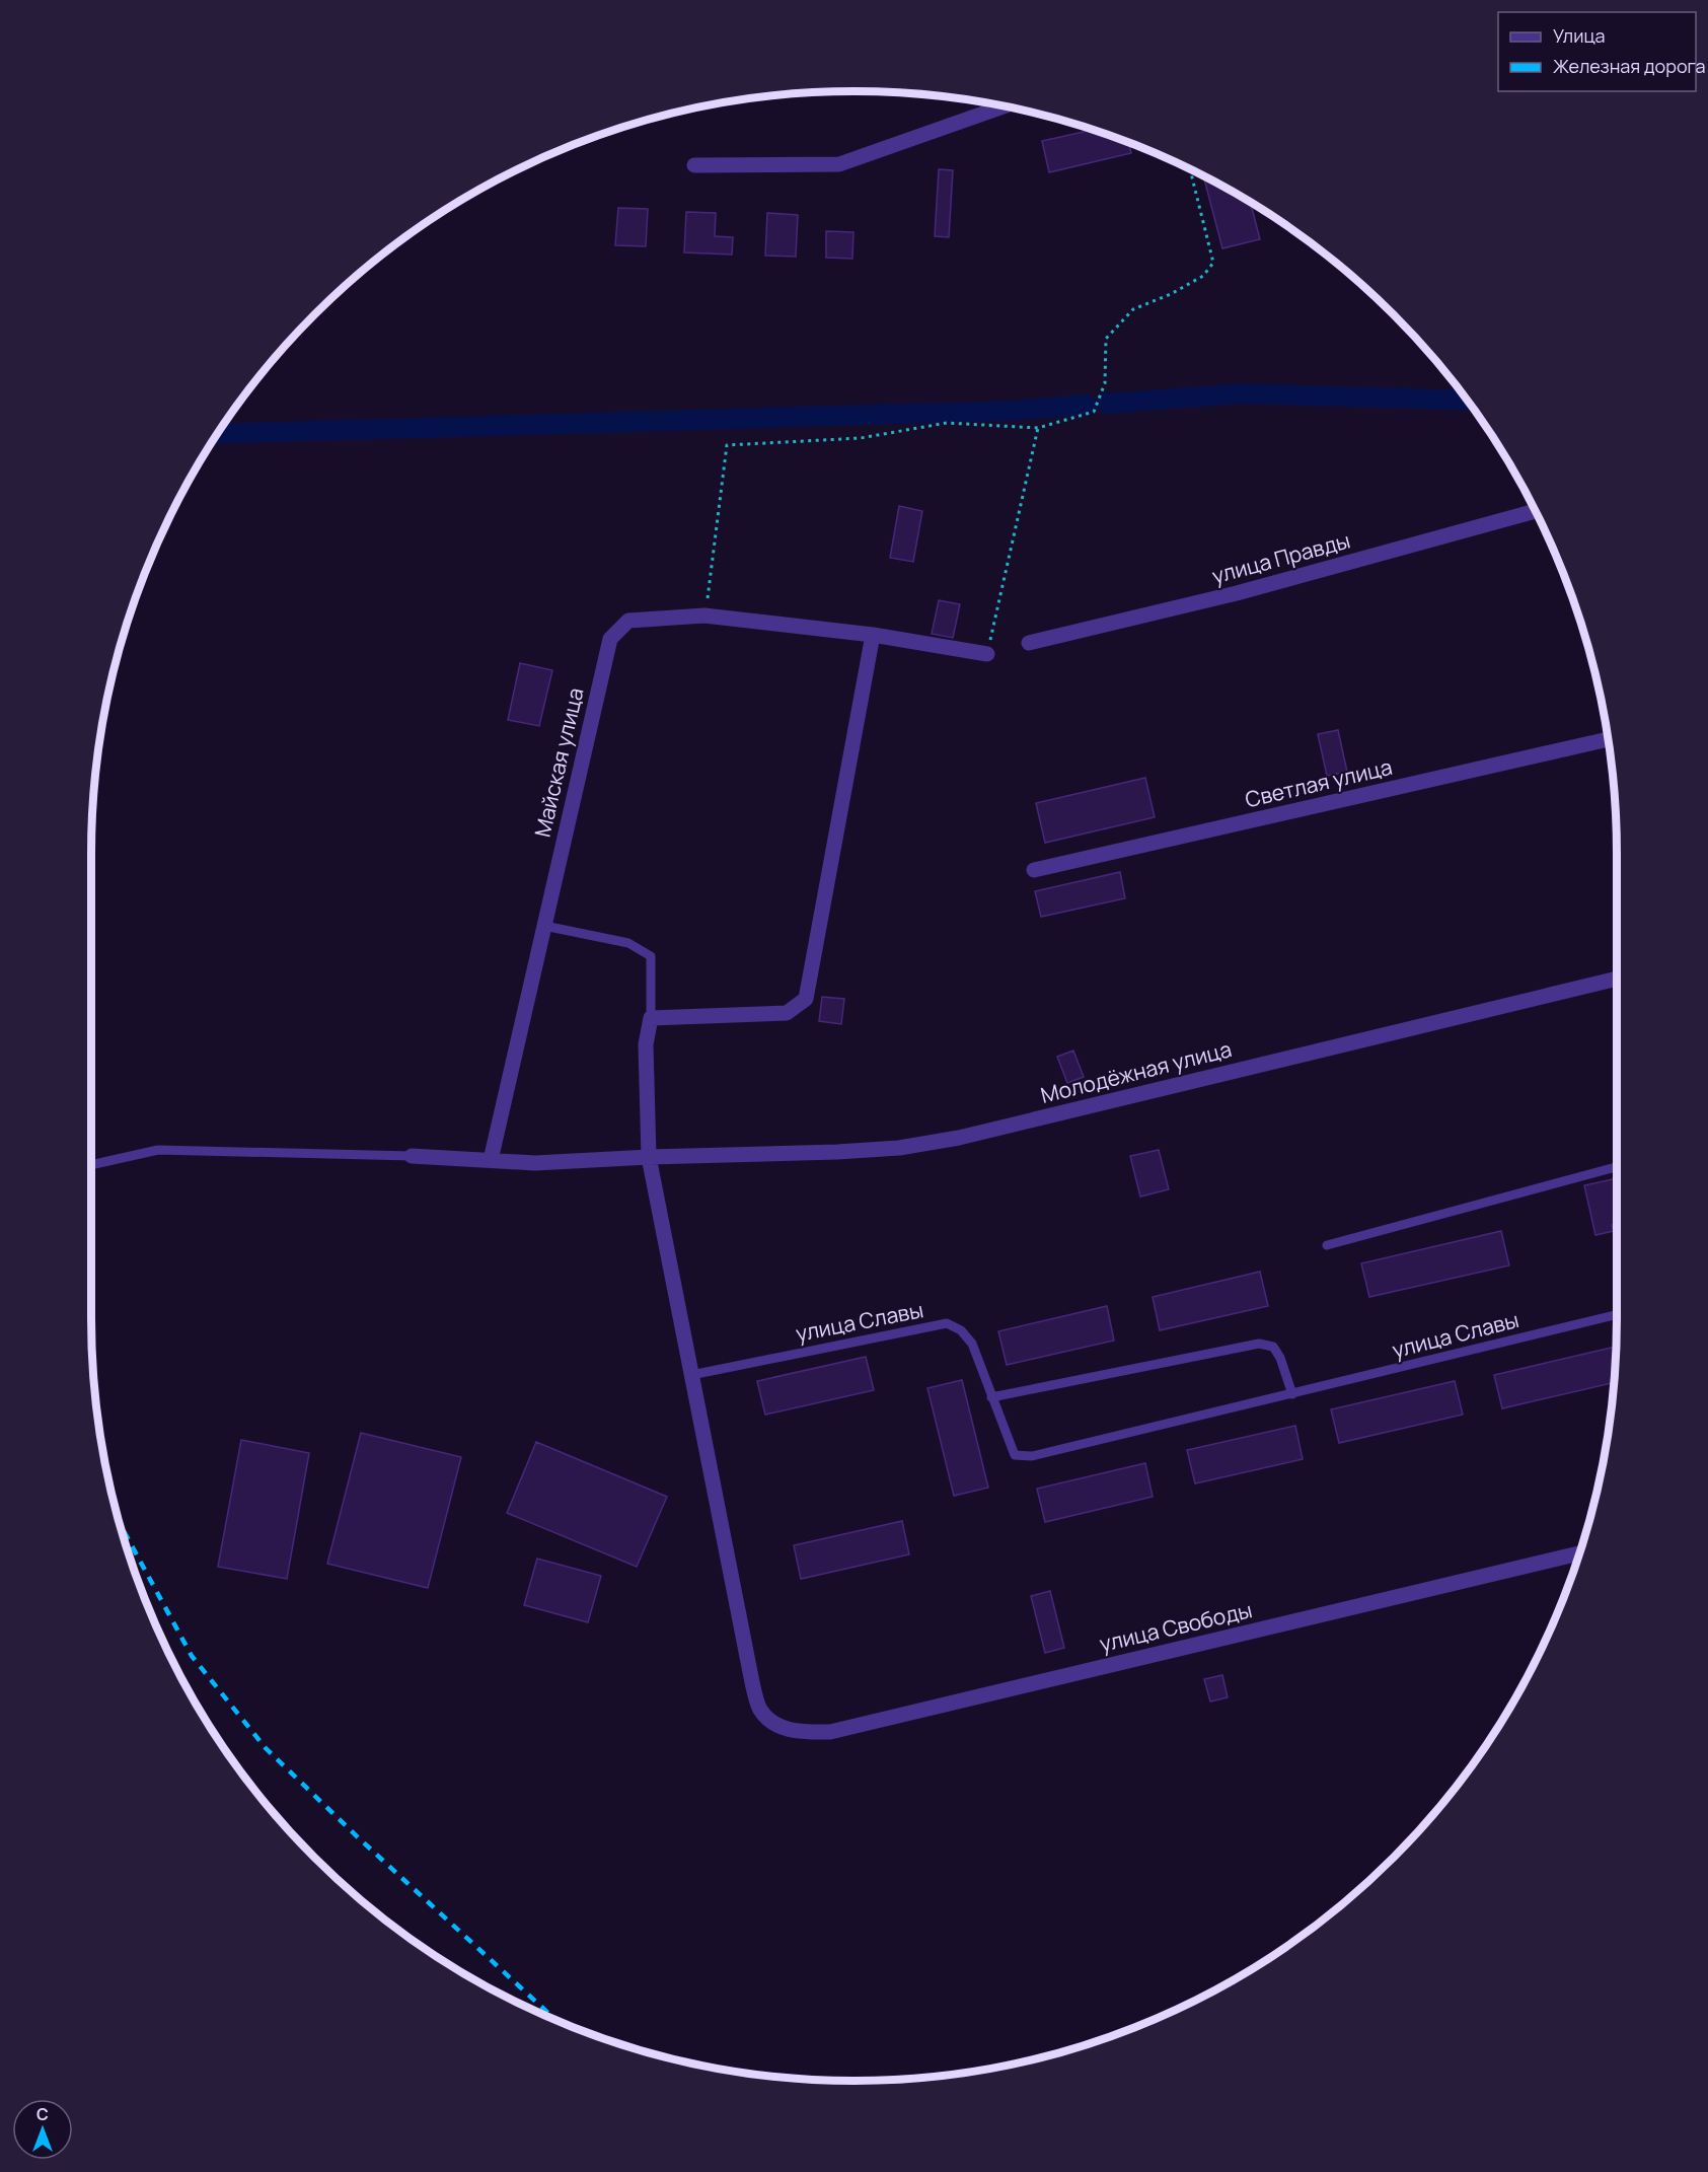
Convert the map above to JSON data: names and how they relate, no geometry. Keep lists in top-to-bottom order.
{
  "streets": {
    "street": [
      "улица Правды",
      "Майская улица",
      "Светлая улица",
      "Молодёжная улица",
      "улица Свободы"
    ],
    "lane": ["улица Славы"]
  },
  "crossings": [
    ["Майская улица", "Молодёжная улица"],
    ["улица Славы", "улица Свободы"]
  ],
  "legend": ["Улица", "Железная дорога"],
  "north": "top"
}
